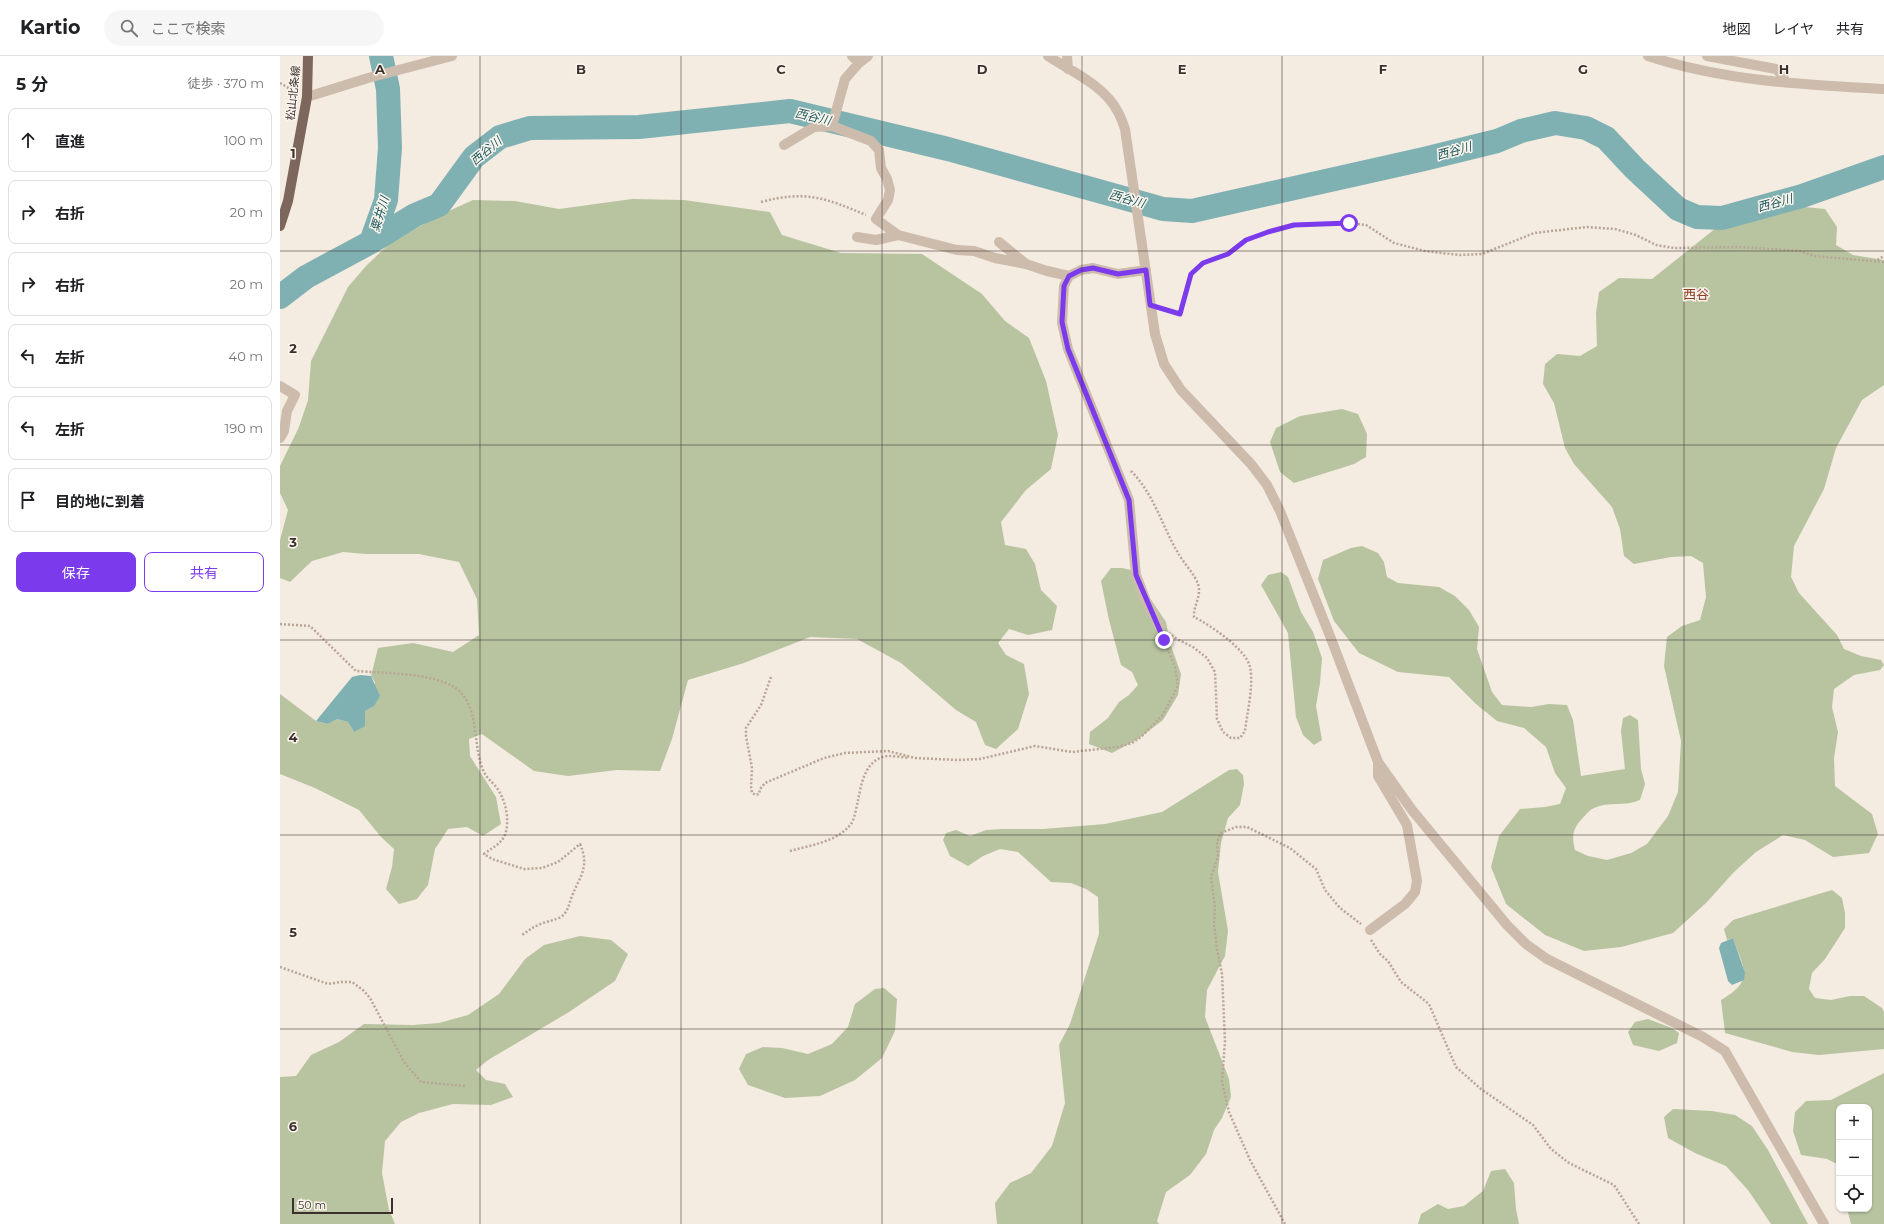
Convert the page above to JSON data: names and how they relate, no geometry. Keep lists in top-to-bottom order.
{
  "streets": {
    "main road": ["松山北条線"]
  },
  "districts": ["西谷"],
  "water": ["西谷川", "粟井川"],
  "scale_bar": "50 m",
  "page": {
    "header": "Kartio",
    "search": "ここで検索",
    "nav": ["地図", "レイヤ", "共有"],
    "heading": ["5 分", "徒歩 · 370 m"],
    "list": [
      ["直進", "100 m"],
      ["右折", "20 m"],
      ["右折", "20 m"],
      ["左折", "40 m"],
      ["左折", "190 m"],
      "目的地に到着"
    ],
    "buttons": ["保存", "共有"],
    "map_buttons": ["+", "−"],
    "scale": "50 m"
  },
  "grid": {
    "columns": [
      "A",
      "B",
      "C",
      "D",
      "E",
      "F",
      "G",
      "H"
    ],
    "rows": [
      "1",
      "2",
      "3",
      "4",
      "5",
      "6"
    ]
  }
}
